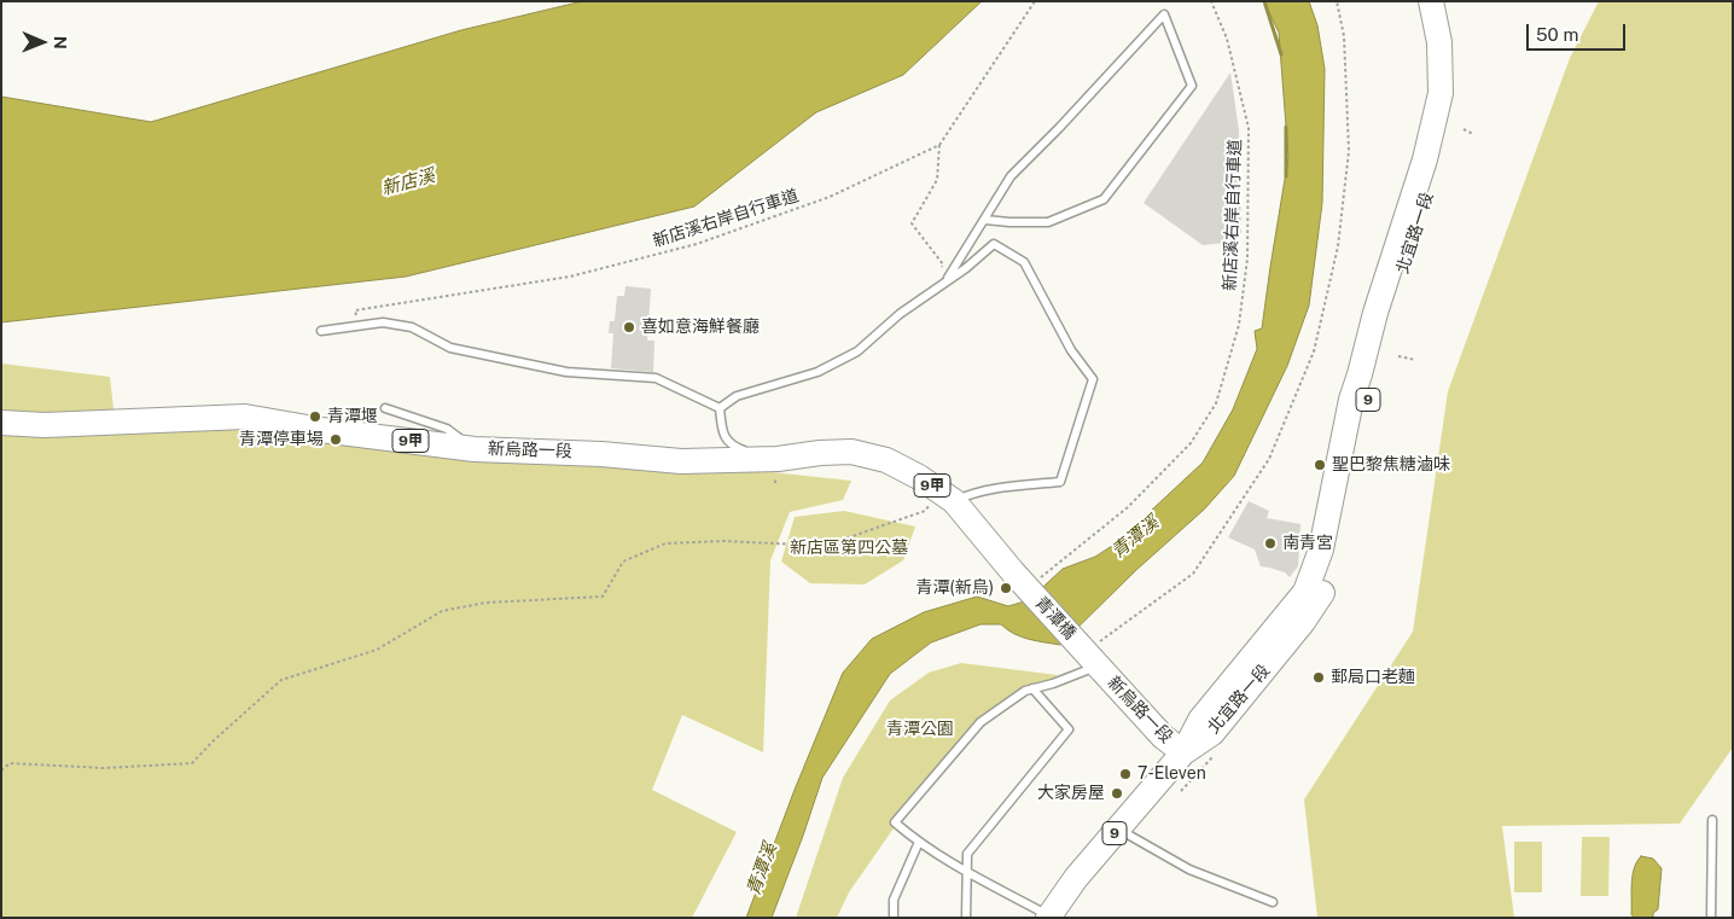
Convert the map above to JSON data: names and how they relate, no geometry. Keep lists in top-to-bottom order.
{
  "streets": {
    "main road": [
      "北宜路一段",
      "9",
      "9甲",
      "新烏路一段",
      "青潭橋"
    ],
    "path": ["新店溪右岸自行車道"]
  },
  "crossings": [
    ["新店溪右岸自行車道", "新烏路一段"],
    ["新店溪右岸自行車道", "青潭橋"],
    ["北宜路一段", "9"],
    ["北宜路一段", "新烏路一段"],
    ["9", "新烏路一段"],
    ["新烏路一段", "青潭橋"]
  ],
  "water": ["新店溪", "青潭溪"],
  "parks": ["新店區第四公墓", "青潭公園"],
  "places": [
    "喜如意海鮮餐廳",
    "青潭堰",
    "青潭停車場",
    "聖巴黎焦糖滷味",
    "南青宮",
    "青潭(新烏)",
    "郵局口老麵",
    "7-Eleven",
    "大家房屋"
  ],
  "scale_bar": "50 m",
  "north": "right"
}
